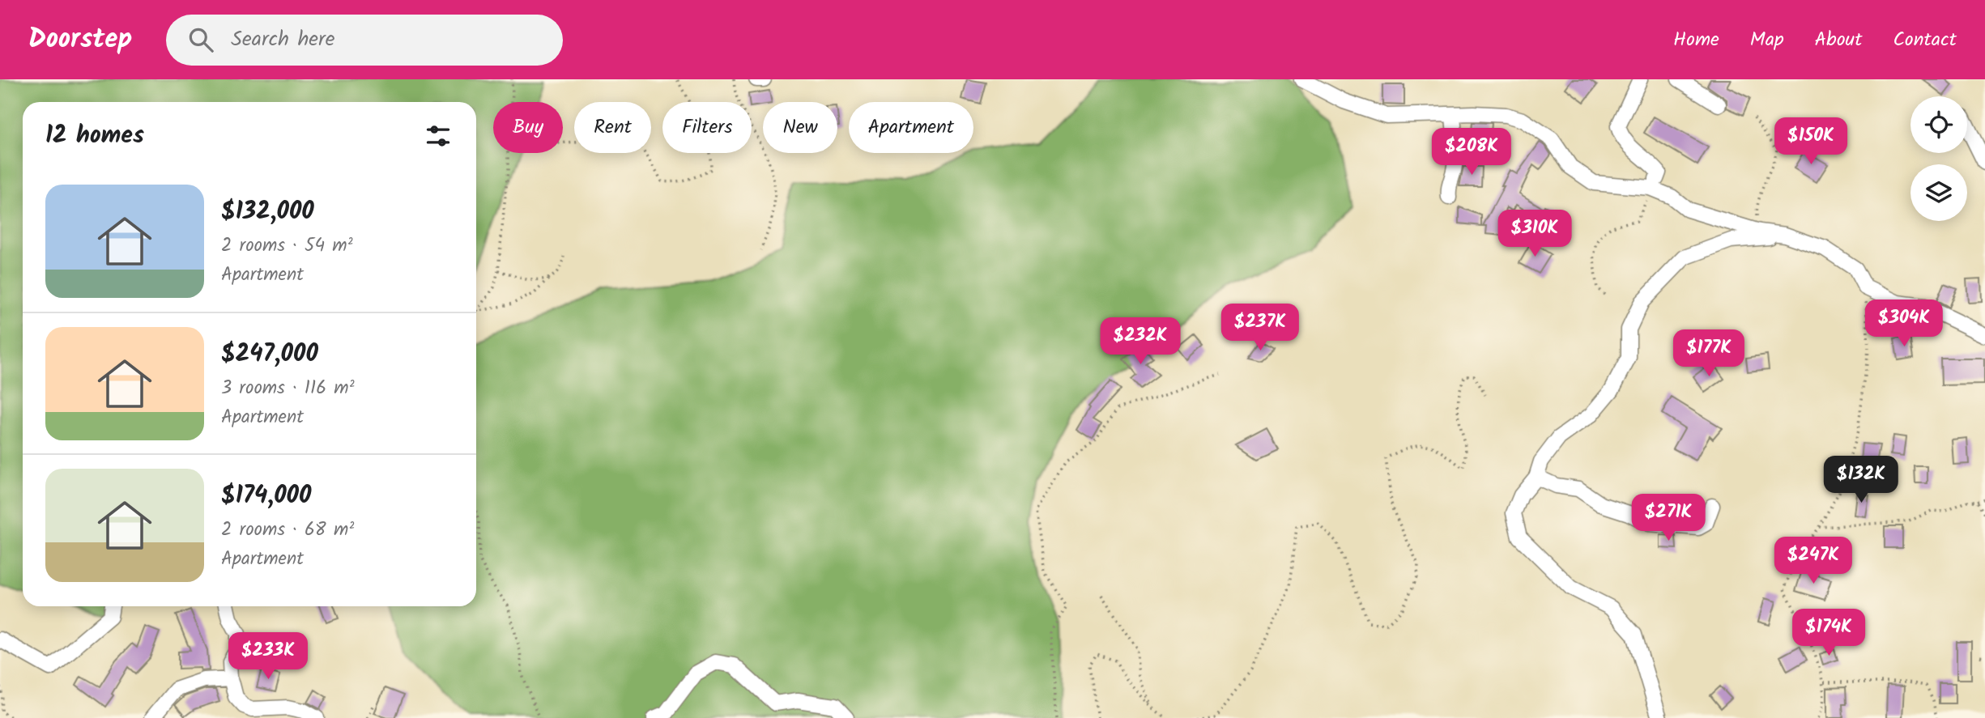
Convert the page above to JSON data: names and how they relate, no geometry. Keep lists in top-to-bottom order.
{
  "page": {
    "header": "Doorstep",
    "search": "Search here",
    "nav": [
      "Home",
      "Map",
      "About",
      "Contact"
    ],
    "chip": [
      "Buy",
      "Rent",
      "Filters",
      "New",
      "Apartment"
    ],
    "heading": "12 homes",
    "price": [
      "$150K",
      "$208K",
      "$310K",
      "$304K",
      "$237K",
      "$232K",
      "$177K",
      "$132K",
      "$271K",
      "$247K",
      "$174K",
      "$233K"
    ],
    "list": [
      {
        "name": "$132,000",
        "note": "2 rooms · 54 m² · Apartment"
      },
      {
        "name": "$247,000",
        "note": "3 rooms · 116 m² · Apartment"
      },
      {
        "name": "$174,000",
        "note": "2 rooms · 68 m² · Apartment"
      }
    ]
  }
}
